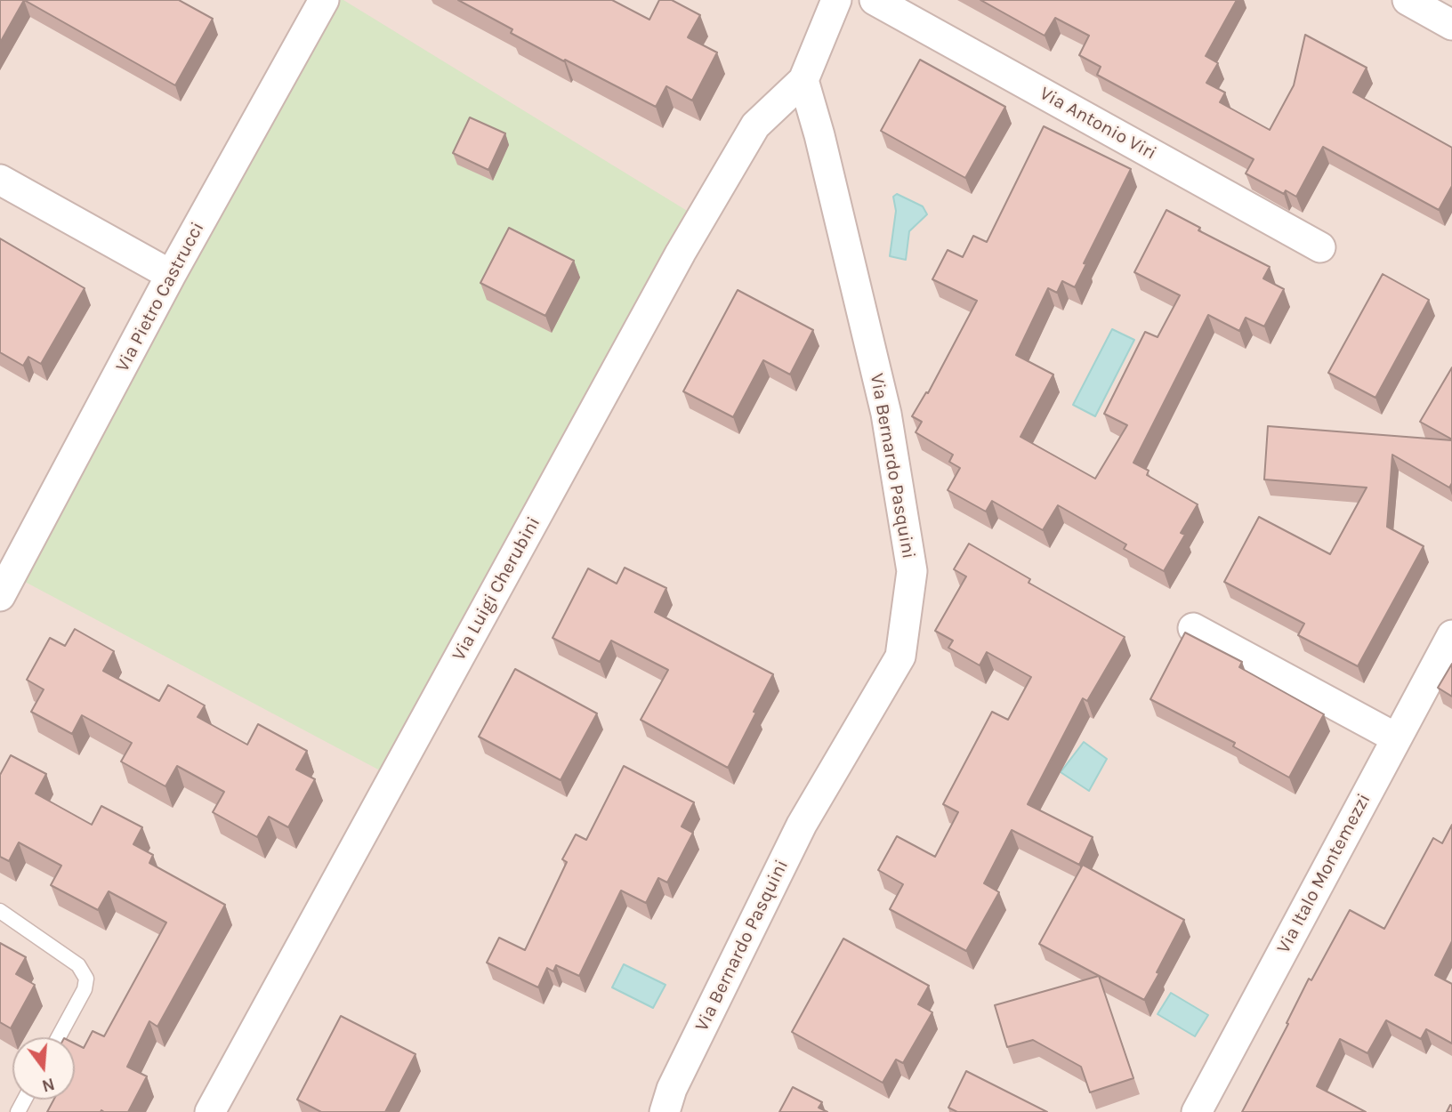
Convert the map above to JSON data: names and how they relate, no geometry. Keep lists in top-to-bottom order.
{
  "streets": {
    "street": [
      "Via Antonio Viri",
      "Via Pietro Castrucci",
      "Via Bernardo Pasquini",
      "Via Luigi Cherubini",
      "Via Italo Montemezzi"
    ]
  },
  "crossings": [
    ["Via Bernardo Pasquini", "Via Luigi Cherubini"]
  ],
  "north": "bottom"
}
